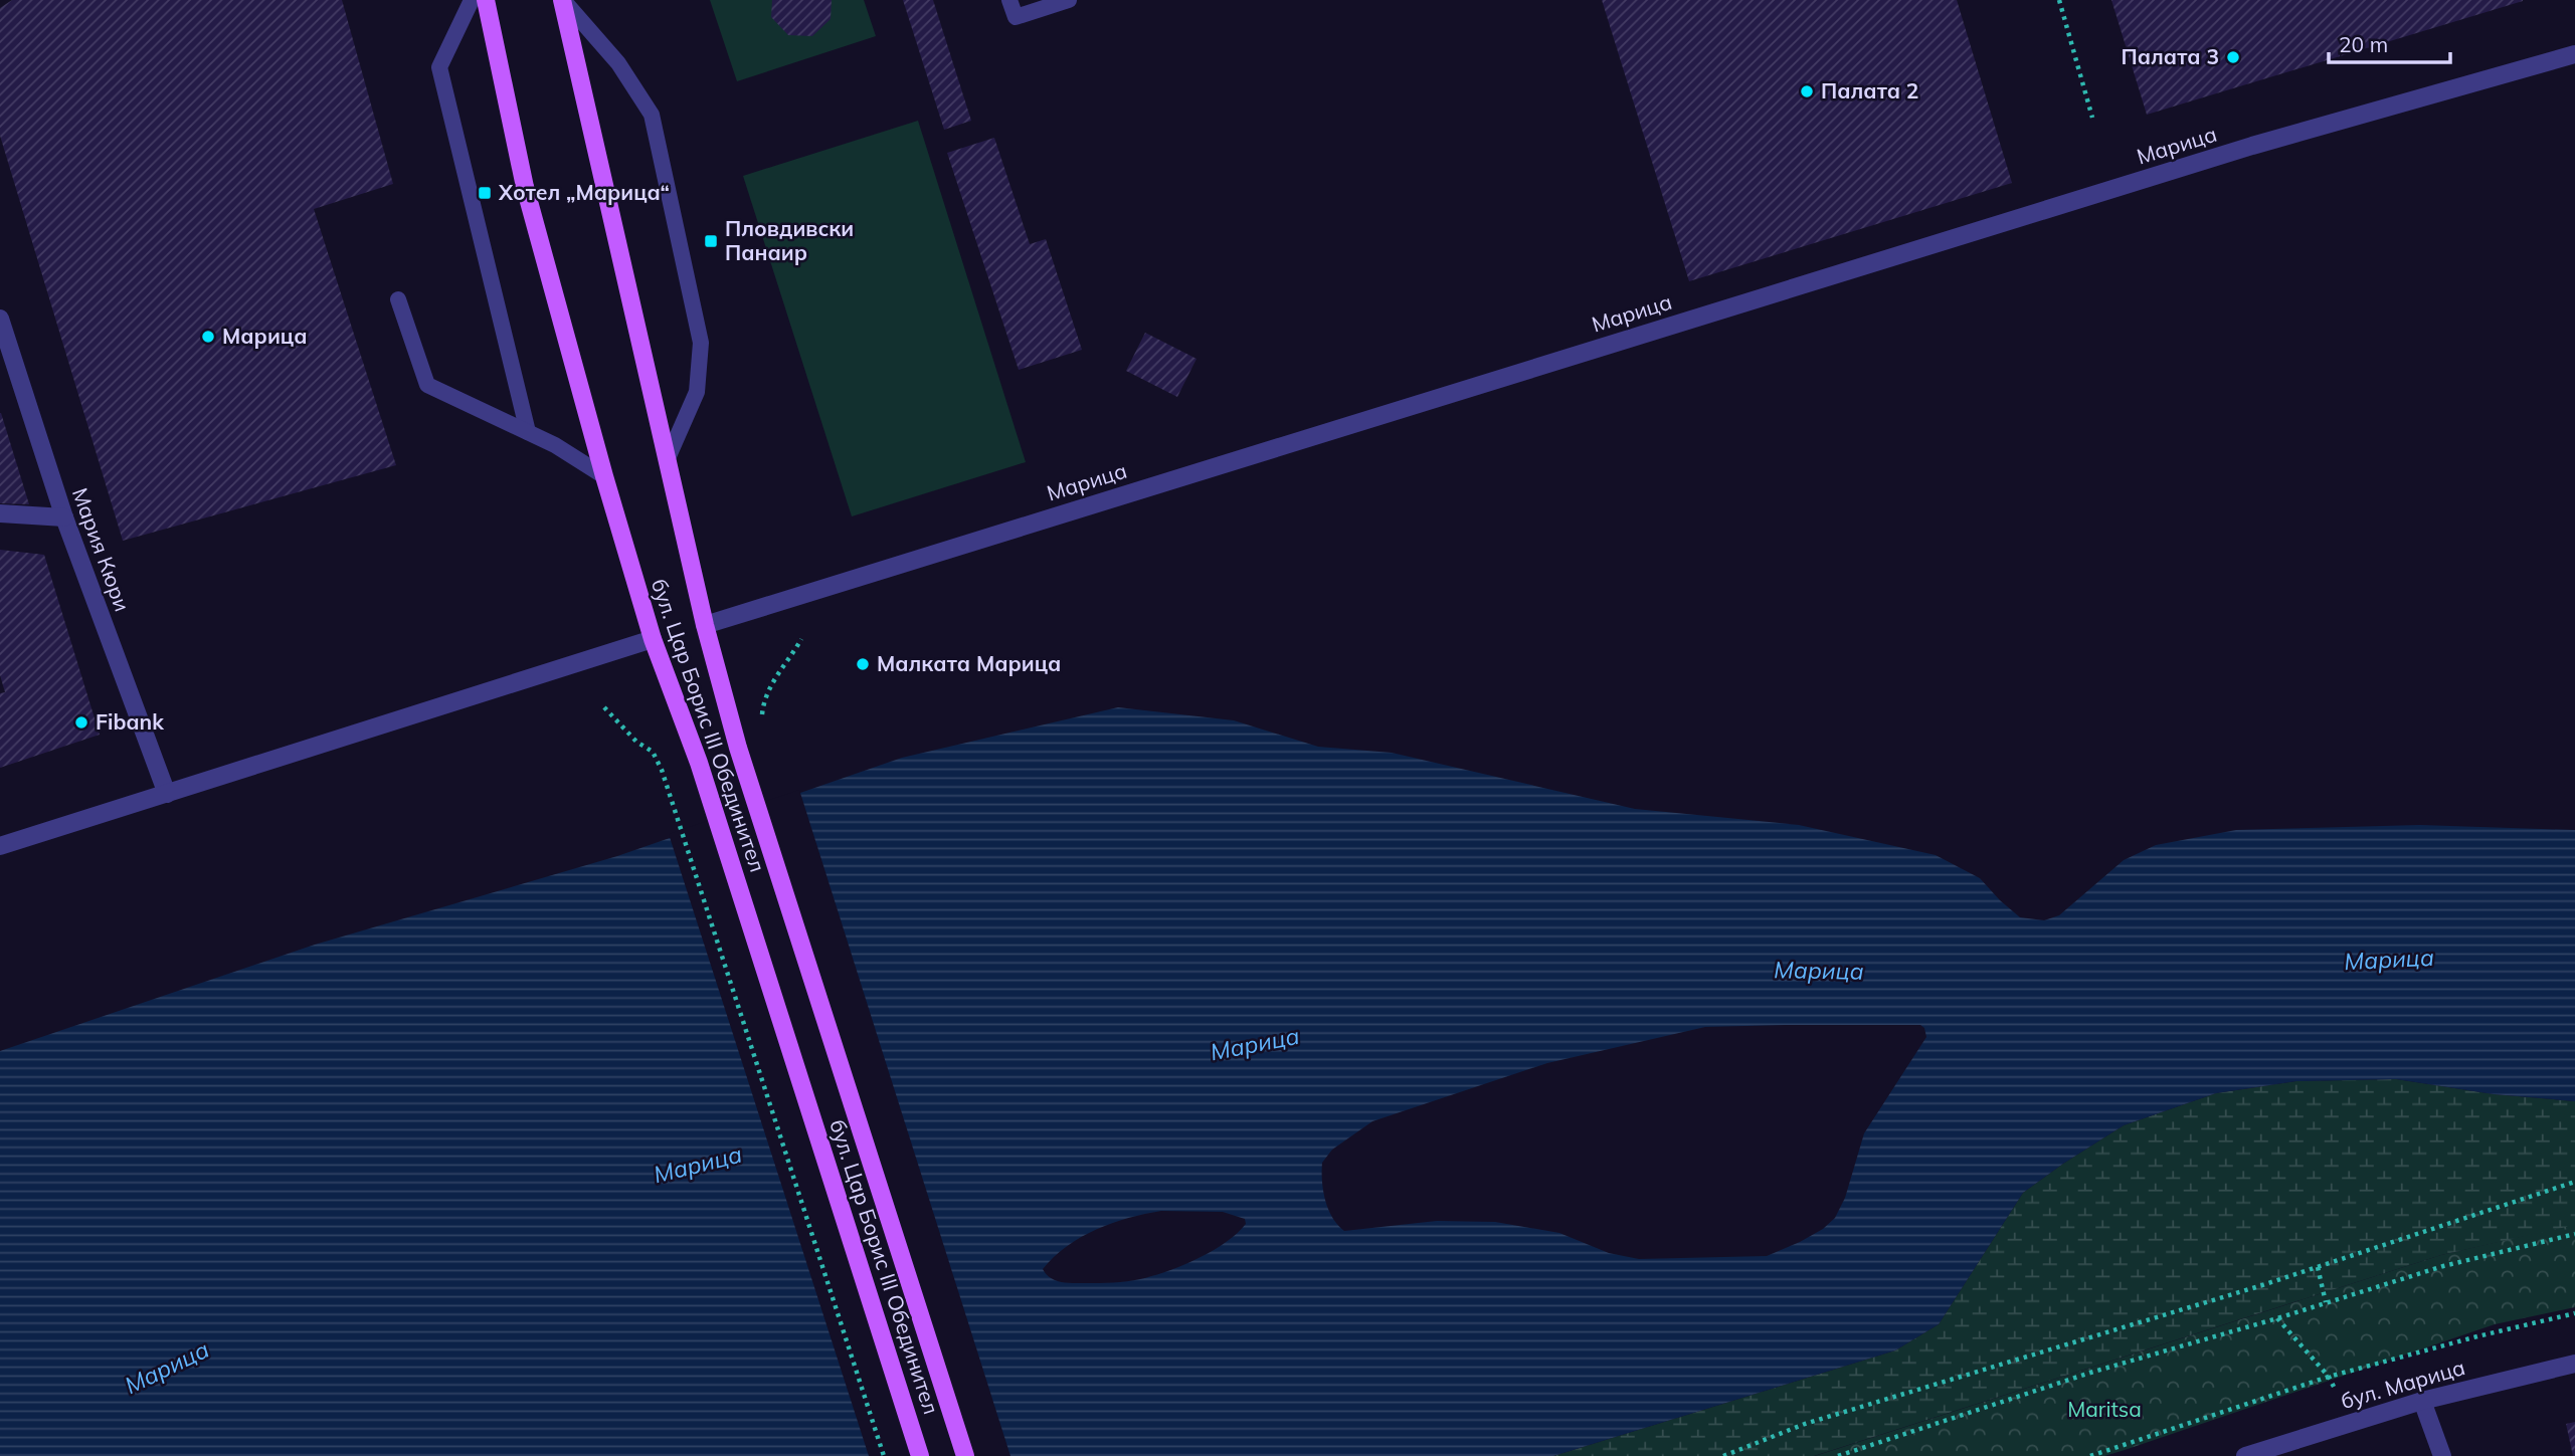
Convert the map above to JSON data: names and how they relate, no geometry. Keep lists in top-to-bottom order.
{
  "streets": {
    "main road": ["бул. Цар Борис III Обединител"],
    "street": ["Марица", "Мария Кюри", "бул. Марица"]
  },
  "crossings": [
    ["Марица", "бул. Цар Борис III Обединител"]
  ],
  "water": ["Марица"],
  "parks": ["Maritsa"],
  "places": {
    "other": [
      "Палата 3",
      "Палата 2",
      "Марица",
      "Малката Марица",
      "Fibank"
    ],
    "transit": ["Хотел „Марица“", "Пловдивски Панаир"]
  },
  "scale_bar": "20 m"
}
